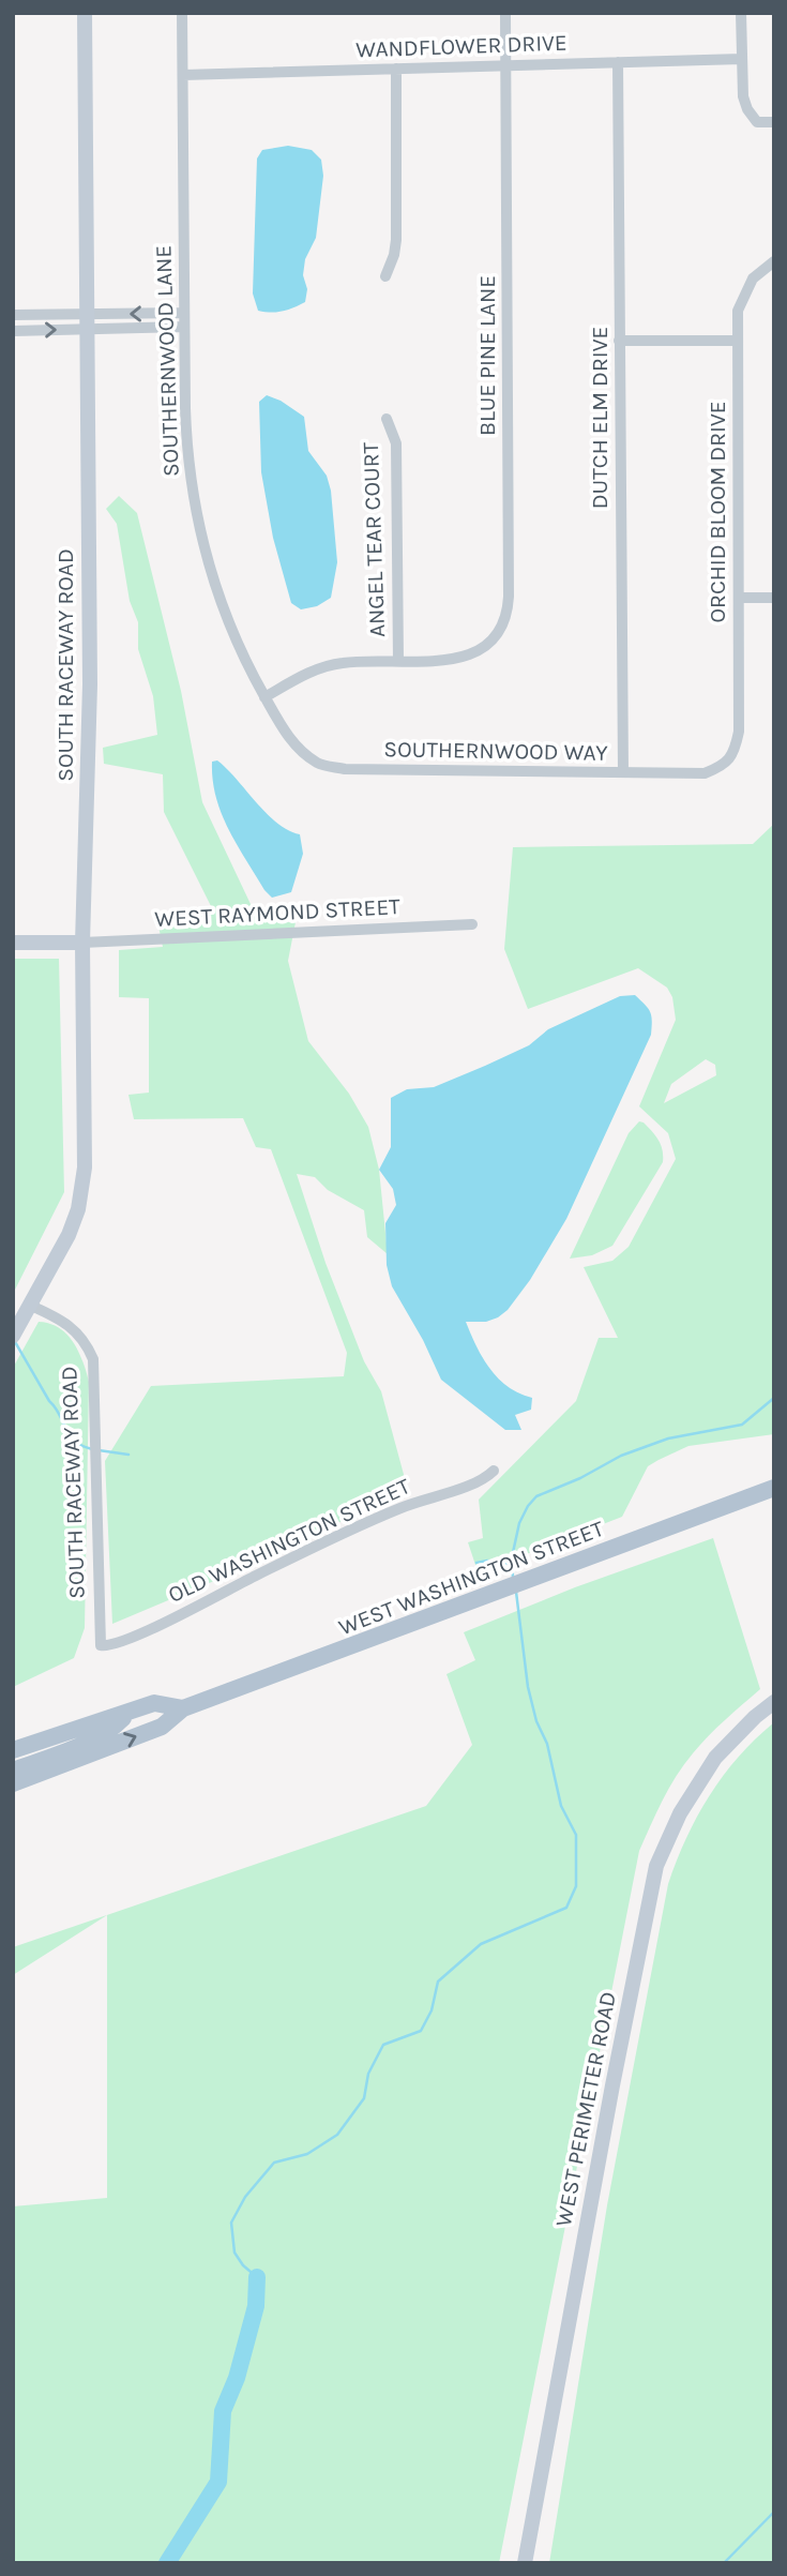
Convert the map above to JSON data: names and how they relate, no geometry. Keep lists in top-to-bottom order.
{
  "streets": {
    "main road": ["SOUTH RACEWAY ROAD", "WEST WASHINGTON STREET", "WEST PERIMETER ROAD"],
    "street": [
      "WANDFLOWER DRIVE",
      "BLUE PINE LANE",
      "SOUTHERNWOOD LANE",
      "DUTCH ELM DRIVE",
      "ORCHID BLOOM DRIVE",
      "ANGEL TEAR COURT",
      "SOUTHERNWOOD WAY",
      "WEST RAYMOND STREET",
      "OLD WASHINGTON STREET"
    ]
  },
  "crossings": [
    ["WANDFLOWER DRIVE", "BLUE PINE LANE"],
    ["WANDFLOWER DRIVE", "SOUTHERNWOOD LANE"],
    ["WANDFLOWER DRIVE", "DUTCH ELM DRIVE"],
    ["BLUE PINE LANE", "ANGEL TEAR COURT"],
    ["SOUTHERNWOOD LANE", "SOUTHERNWOOD WAY"],
    ["DUTCH ELM DRIVE", "SOUTHERNWOOD WAY"],
    ["ORCHID BLOOM DRIVE", "SOUTHERNWOOD WAY"],
    ["SOUTH RACEWAY ROAD", "WEST RAYMOND STREET"],
    ["SOUTH RACEWAY ROAD", "OLD WASHINGTON STREET"]
  ]
}
